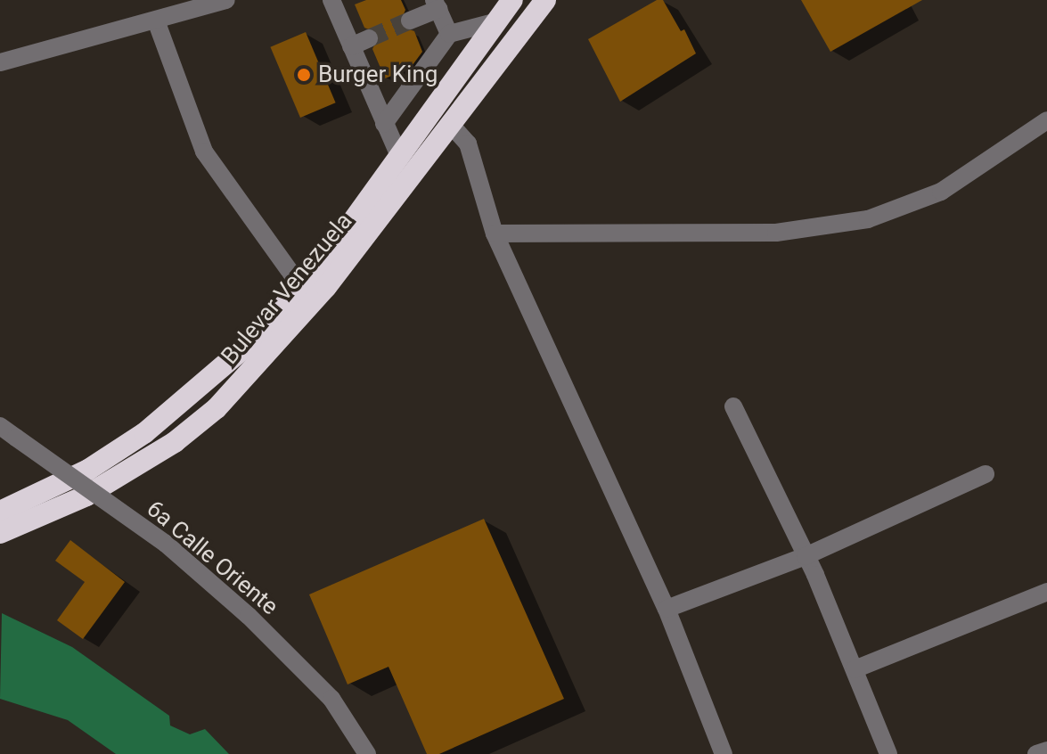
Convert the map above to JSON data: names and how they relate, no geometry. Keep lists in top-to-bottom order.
{
  "streets": {
    "highway": ["Bulevar Venezuela"],
    "street": ["6a Calle Oriente"]
  },
  "places": ["Burger King"]
}
